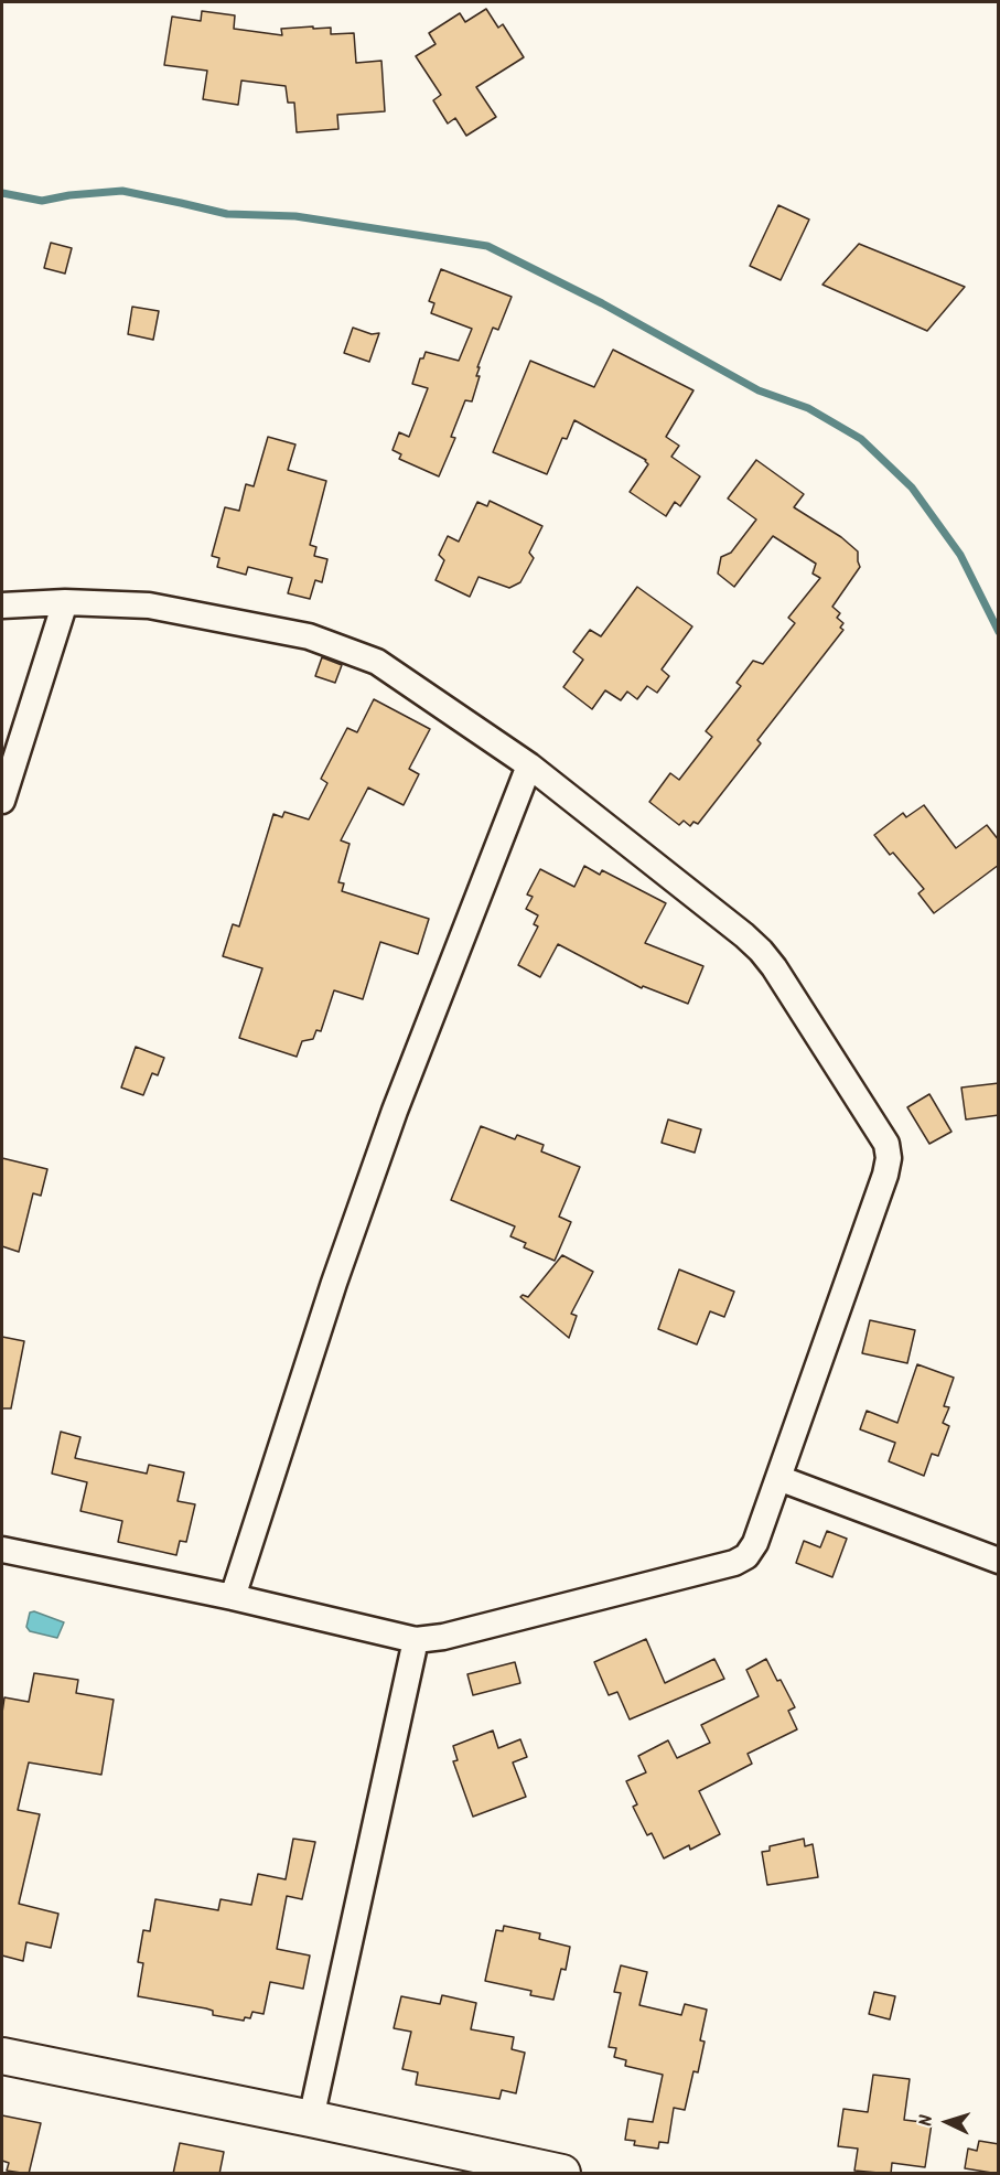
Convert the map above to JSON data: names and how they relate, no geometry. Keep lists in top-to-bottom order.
{
  "north": "left"
}
